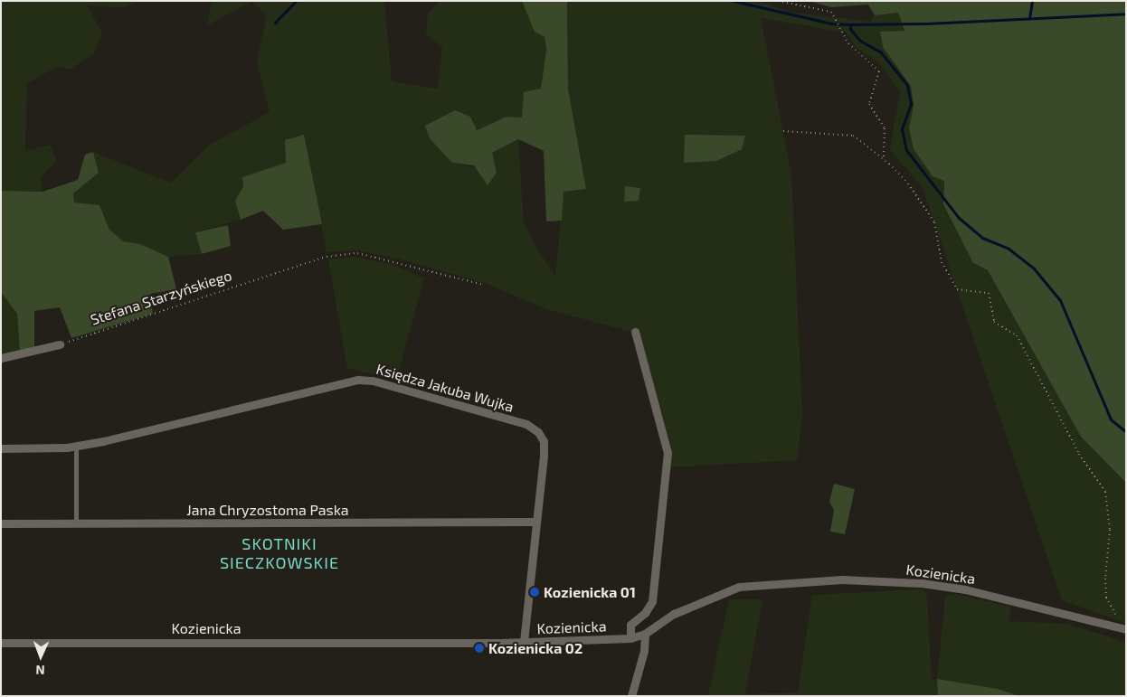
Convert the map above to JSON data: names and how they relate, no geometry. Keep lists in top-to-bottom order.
{
  "streets": {
    "street": ["Księdza Jakuba Wujka", "Jana Chryzostoma Paska", "Kozienicka"],
    "path": ["Stefana Starzyńskiego"]
  },
  "crossings": [
    ["Księdza Jakuba Wujka", "Jana Chryzostoma Paska"],
    ["Księdza Jakuba Wujka", "Kozienicka"]
  ],
  "districts": ["SKOTNIKI SIECZKOWSKIE"],
  "places": ["Kozienicka 01", "Kozienicka 02"],
  "north": "bottom"
}
